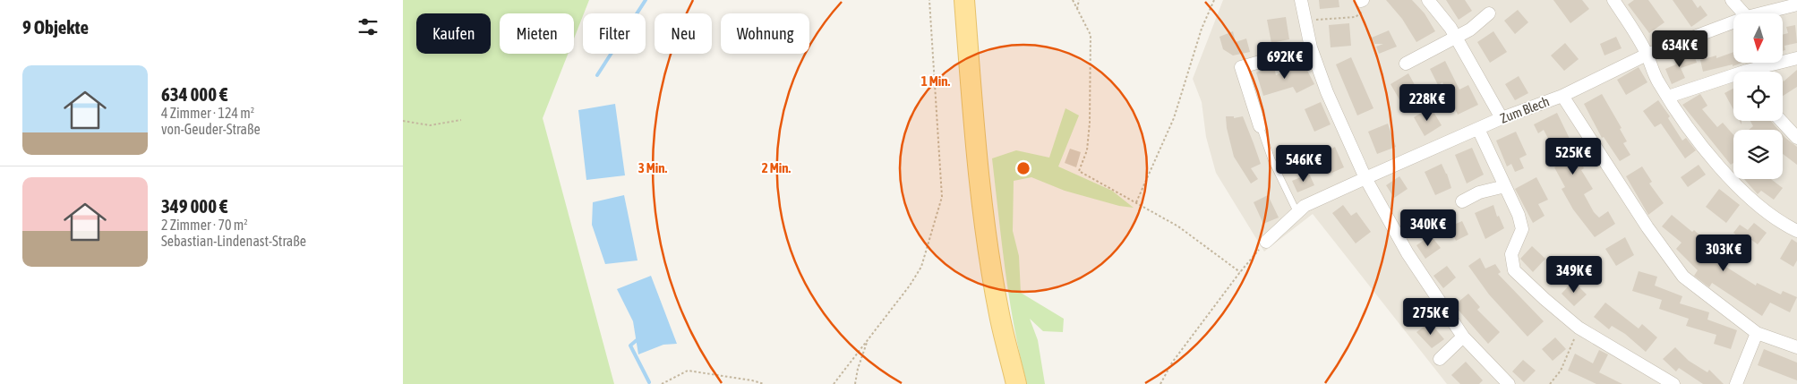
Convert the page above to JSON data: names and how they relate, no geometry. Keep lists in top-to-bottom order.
{
  "streets": {
    "street": ["Zum Blech"]
  },
  "north": "bottom",
  "page": {
    "heading": "9 Objekte",
    "chip": [
      "Kaufen",
      "Mieten",
      "Filter",
      "Neu",
      "Wohnung"
    ],
    "price": [
      "634K €",
      "692K €",
      "228K €",
      "525K €",
      "546K €",
      "340K €",
      "303K €",
      "349K €",
      "275K €"
    ],
    "list": [
      {
        "name": "634 000 €",
        "note": "4 Zimmer · 124 m² · von-Geuder-Straße"
      },
      {
        "name": "349 000 €",
        "note": "2 Zimmer · 70 m² · Sebastian-Lindenast-Straße"
      }
    ]
  },
  "rings": ["1 Min.", "3 Min.", "2 Min."]
}
